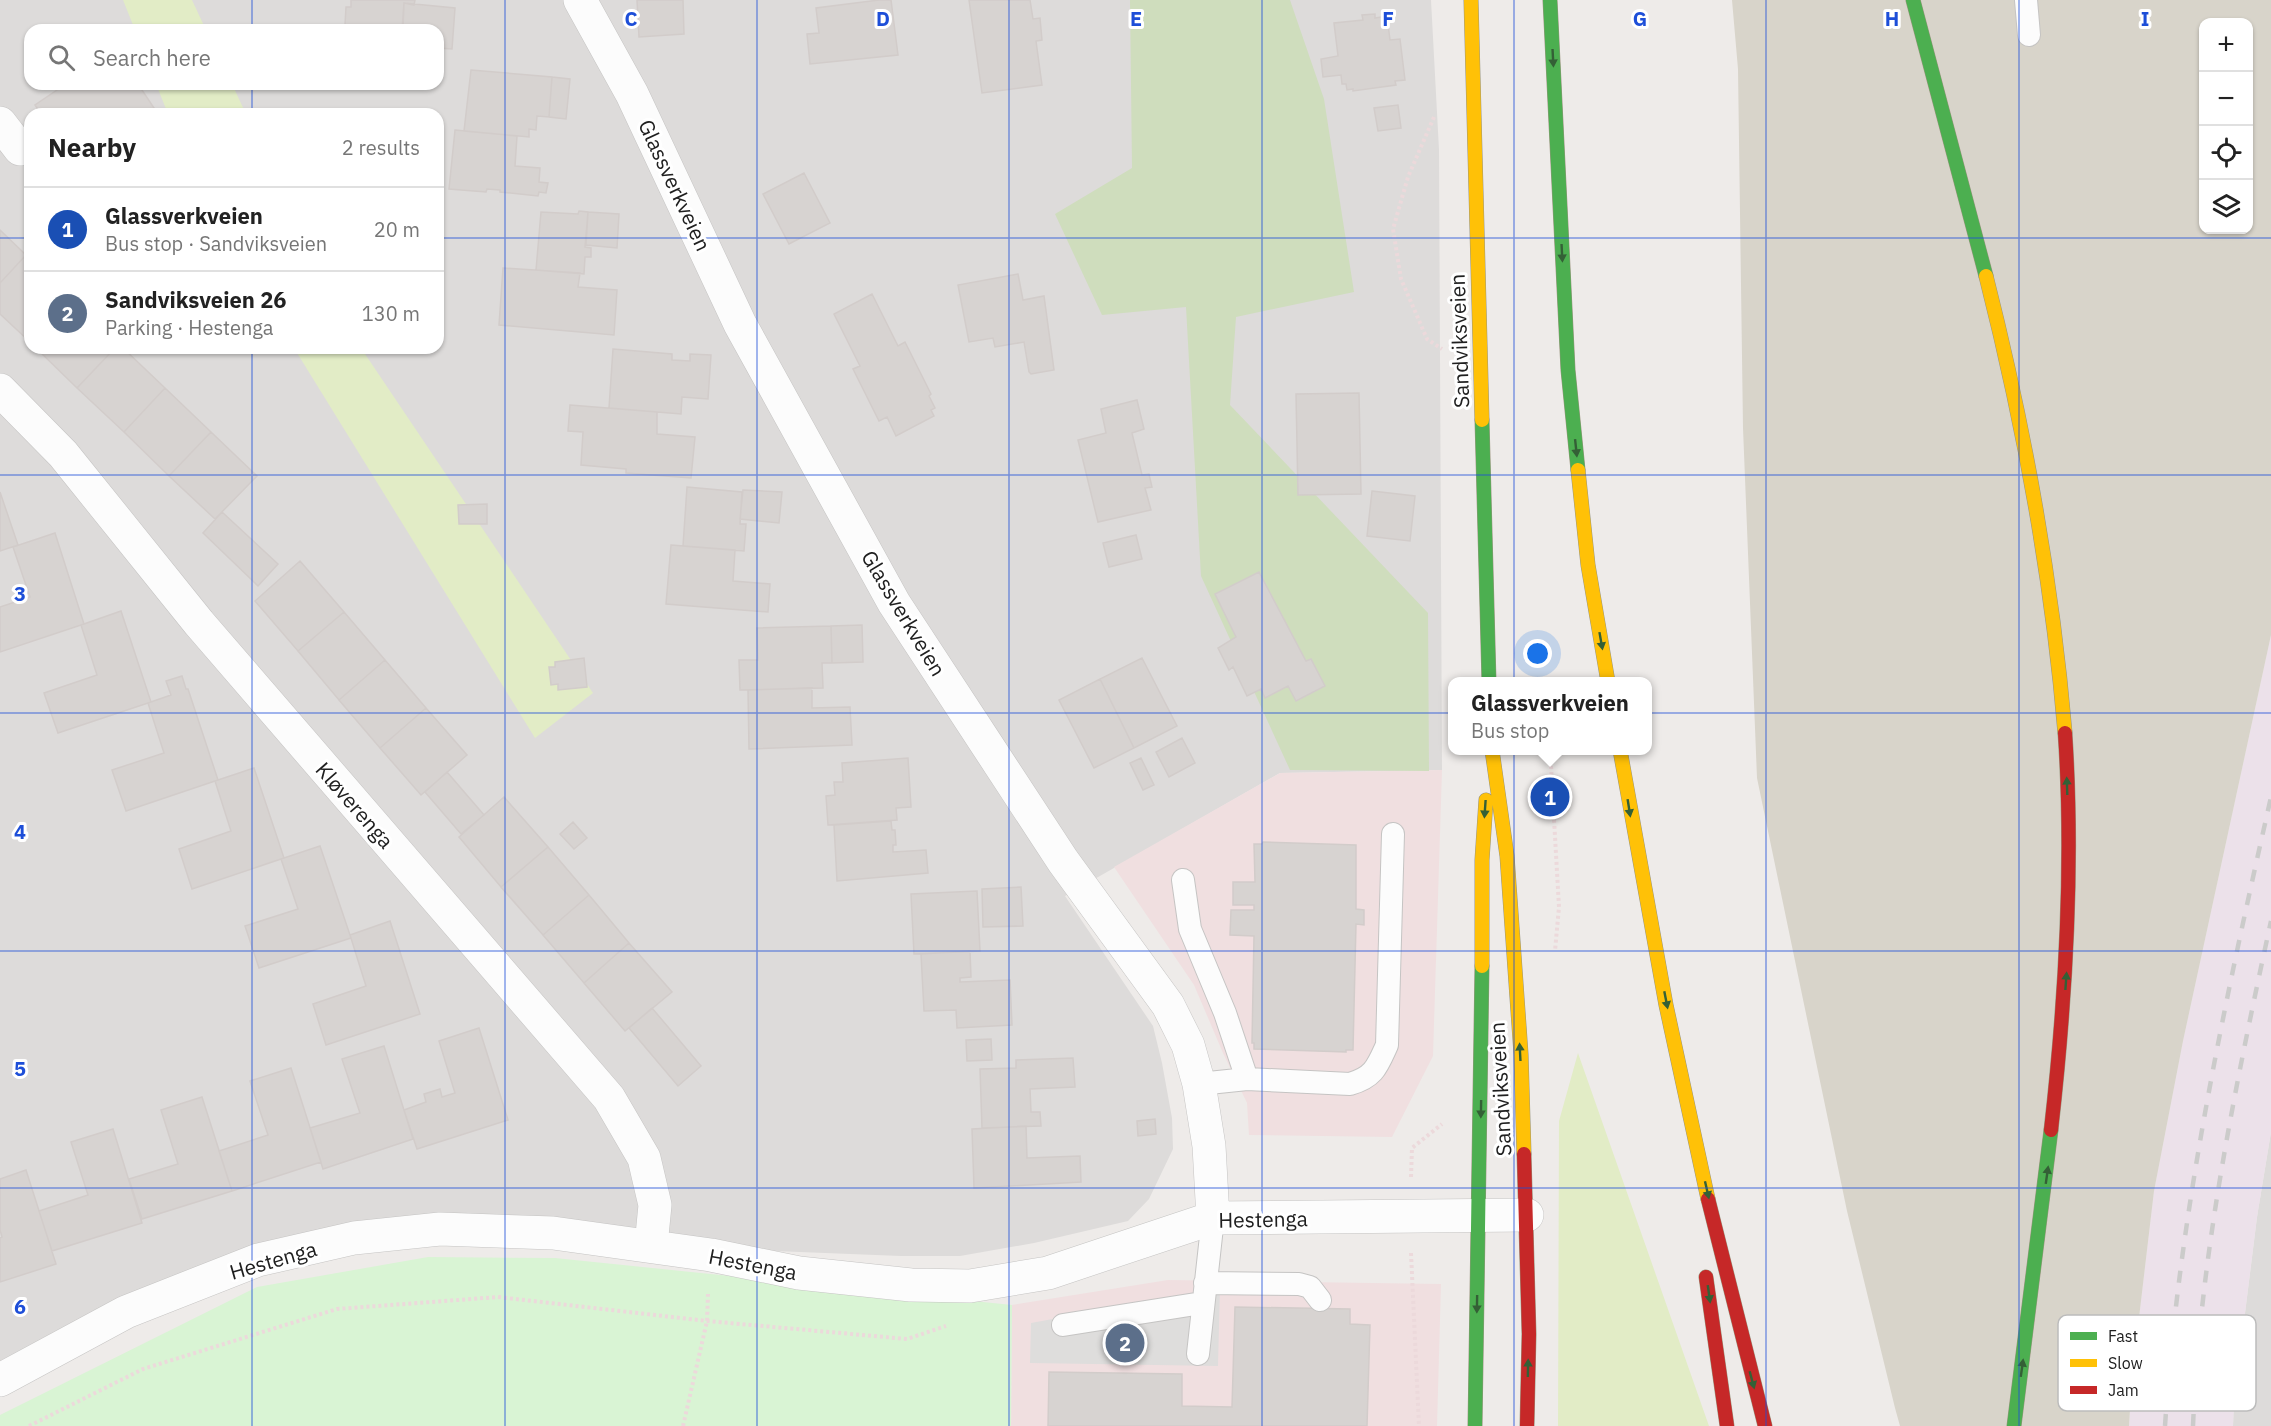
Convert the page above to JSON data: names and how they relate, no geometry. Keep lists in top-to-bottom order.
{
  "streets": {
    "main road": ["Sandviksveien"],
    "street": ["Glassverkveien", "Kløverenga", "Hestenga"]
  },
  "crossings": [
    ["Glassverkveien", "Hestenga"],
    ["Sandviksveien", "Hestenga"],
    ["Kløverenga", "Hestenga"]
  ],
  "legend": ["Fast", "Slow", "Jam"],
  "page": {
    "map_buttons": ["+", "−"],
    "search": "Search here",
    "heading": ["Nearby", "2 results"],
    "list": [
      {
        "mark": "1",
        "name": "Glassverkveien",
        "note": "Bus stop · Sandviksveien",
        "value": "20 m"
      },
      {
        "mark": "2",
        "name": "Sandviksveien 26",
        "note": "Parking · Hestenga",
        "value": "130 m"
      }
    ],
    "popup": ["Glassverkveien", "Bus stop"],
    "pins": ["1", "2"]
  },
  "grid": {
    "columns": [
      "C",
      "D",
      "E",
      "F",
      "G",
      "H",
      "I"
    ],
    "rows": [
      "3",
      "4",
      "5",
      "6"
    ]
  }
}
